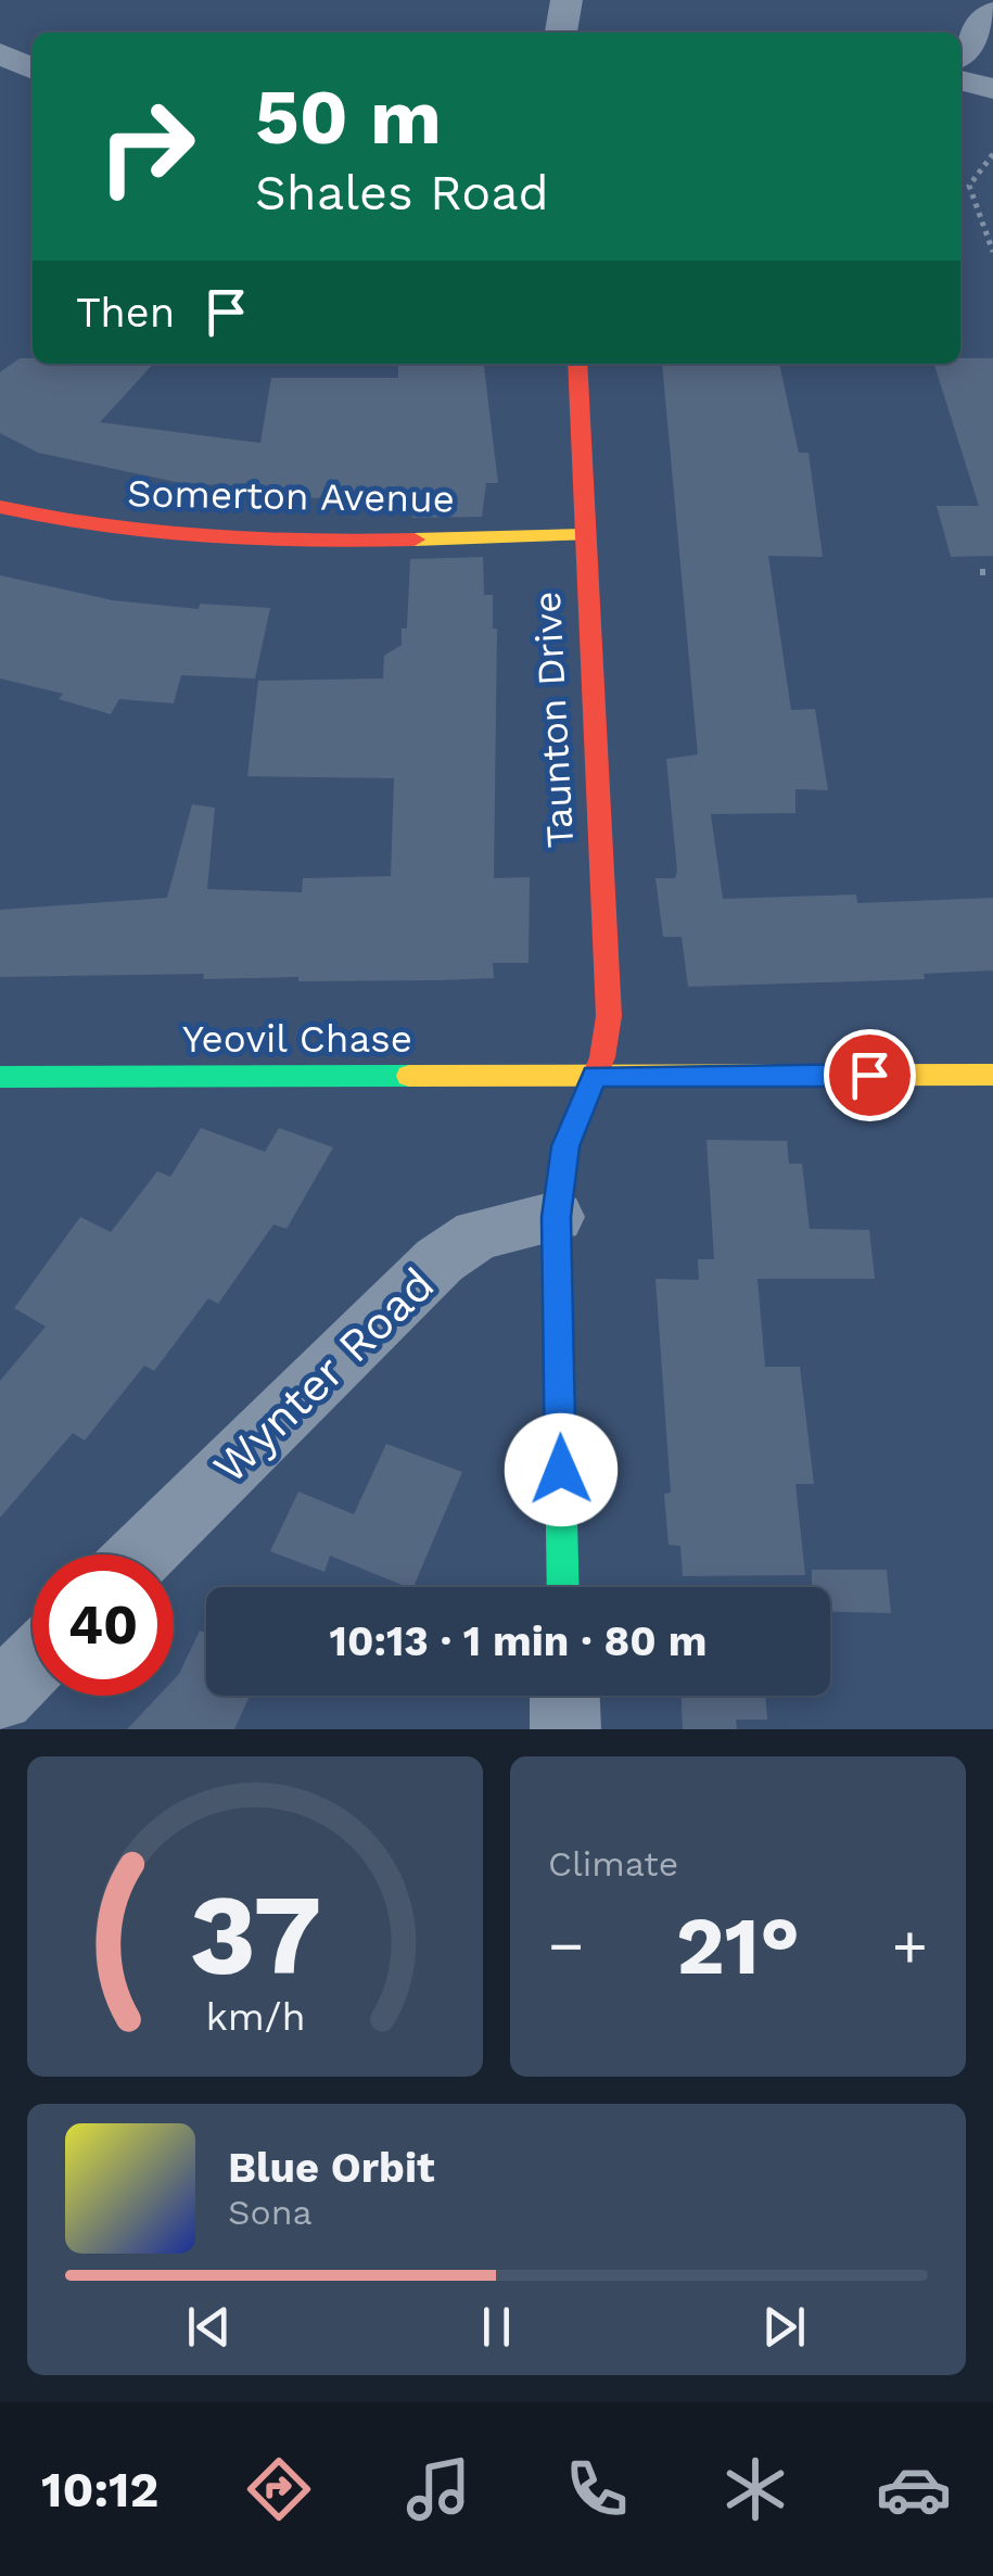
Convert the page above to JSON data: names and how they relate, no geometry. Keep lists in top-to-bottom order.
{
  "streets": {
    "street": [
      "Somerton Avenue",
      "Taunton Drive",
      "Yeovil Chase",
      "Wynter Road"
    ]
  },
  "crossings": [
    ["Somerton Avenue", "Taunton Drive"],
    ["Taunton Drive", "Yeovil Chase"],
    ["Taunton Drive", "Wynter Road"]
  ],
  "page": {
    "turn": ["50 m", "Shales Road"],
    "then": "Then",
    "limit": "40",
    "trip": "10:13 · 1 min · 80 m",
    "tile": "Climate",
    "heat": ["−", "21°", "+"],
    "song": ["Blue Orbit", "Sona"],
    "tabs": "10:12",
    "gauge": ["37", "km/h"]
  }
}
